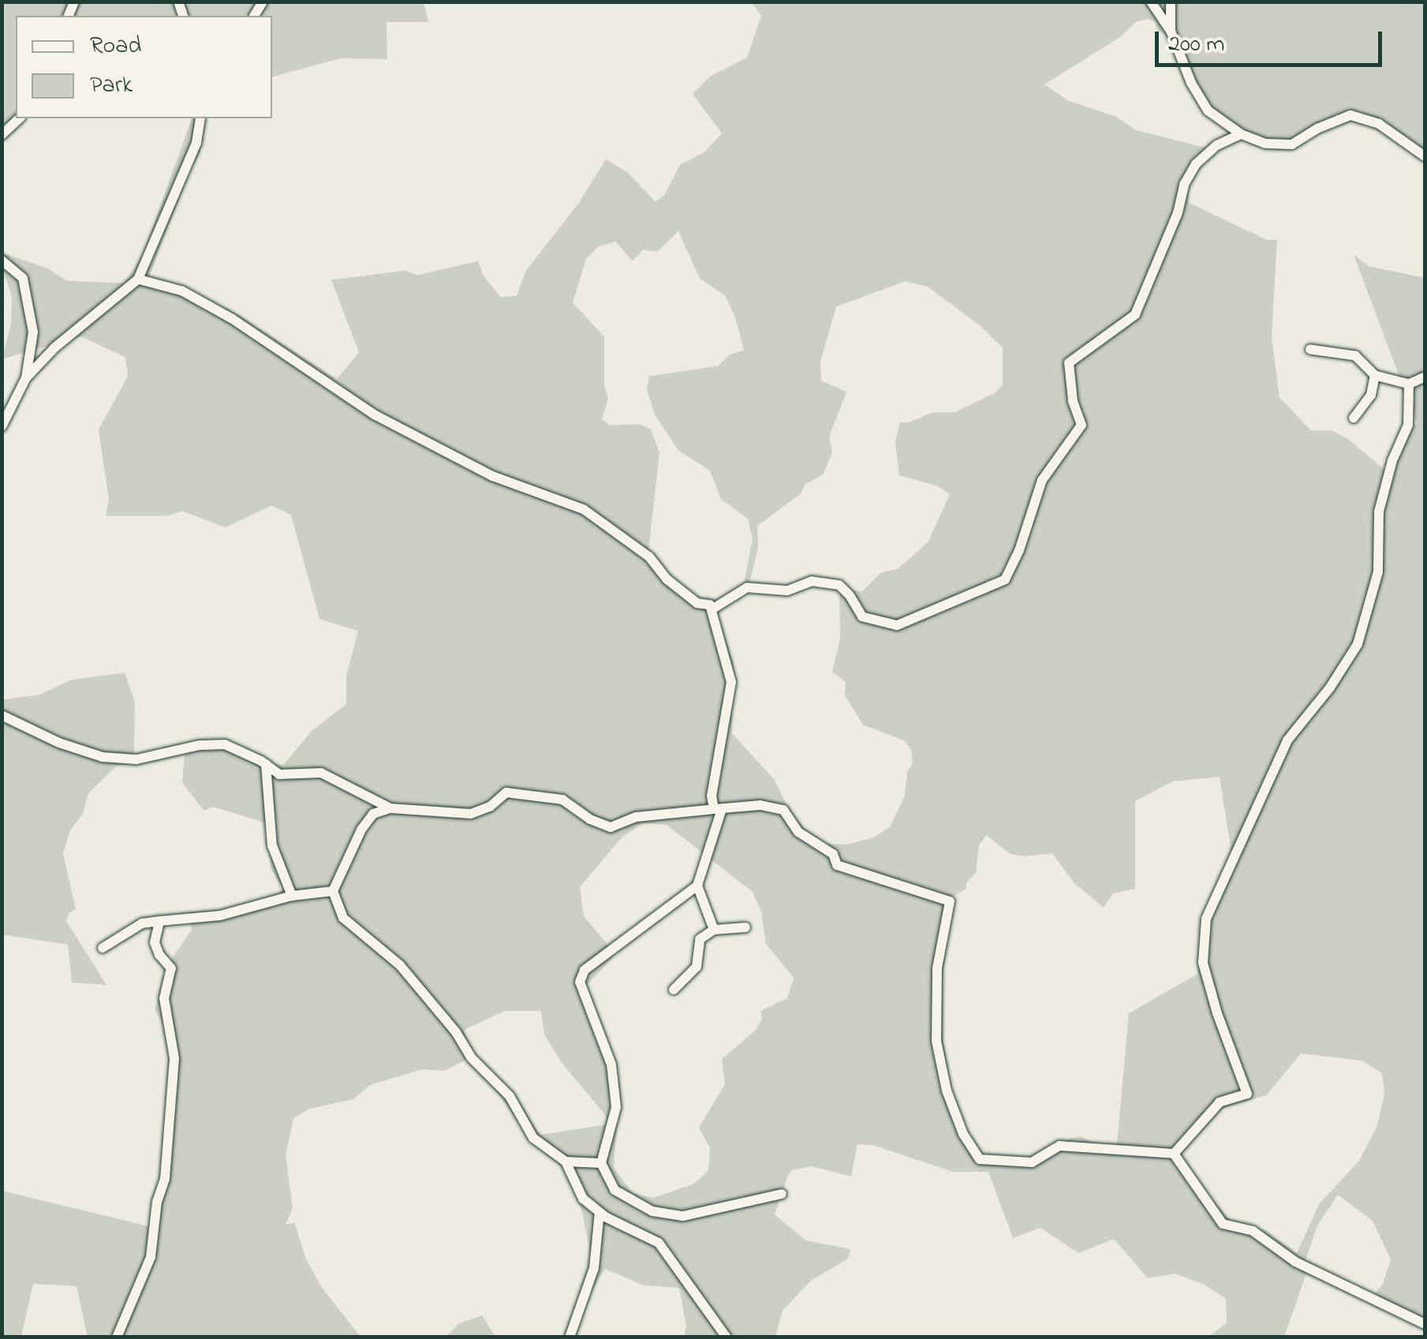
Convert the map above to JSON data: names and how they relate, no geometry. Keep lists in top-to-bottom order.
{
  "legend": ["Road", "Park"],
  "scale_bar": "200 m"
}
